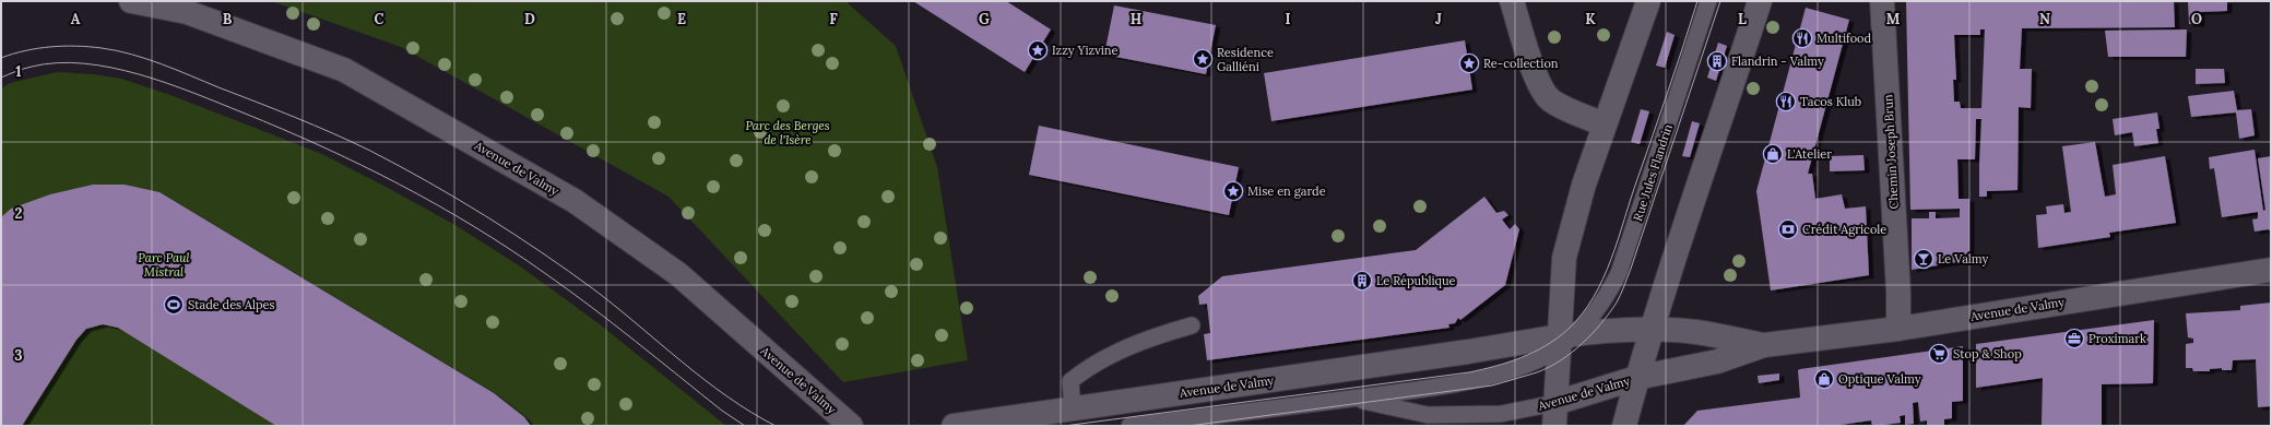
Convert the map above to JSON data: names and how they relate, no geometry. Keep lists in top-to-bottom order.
{
  "streets": {
    "street": ["Chemin Joseph Brun", "Avenue de Valmy"],
    "lane": ["Rue Jules Flandrin"]
  },
  "crossings": [
    ["Chemin Joseph Brun", "Avenue de Valmy"],
    ["Avenue de Valmy", "Rue Jules Flandrin"]
  ],
  "parks": ["Parc des Berges de l'Isère", "Parc Paul Mistral"],
  "places": {
    "restaurant": ["Multifood", "Tacos Klub"],
    "place": [
      "Izzy Yizvine",
      "Residence Galliéni",
      "Re-collection",
      "Mise en garde"
    ],
    "building": ["Flandrin - Valmy", "Le République"],
    "shop": ["L'Atelier", "Optique Valmy"],
    "bank": ["Crédit Agricole"],
    "bar": ["Le Valmy"],
    "sports": ["Stade des Alpes"],
    "office": ["Proximark"],
    "supermarket": ["Stop & Shop"]
  },
  "grid": {
    "columns": [
      "A",
      "B",
      "C",
      "D",
      "E",
      "F",
      "G",
      "H",
      "I",
      "J",
      "K",
      "L",
      "M",
      "N",
      "O"
    ],
    "rows": ["1", "2", "3"]
  }
}
